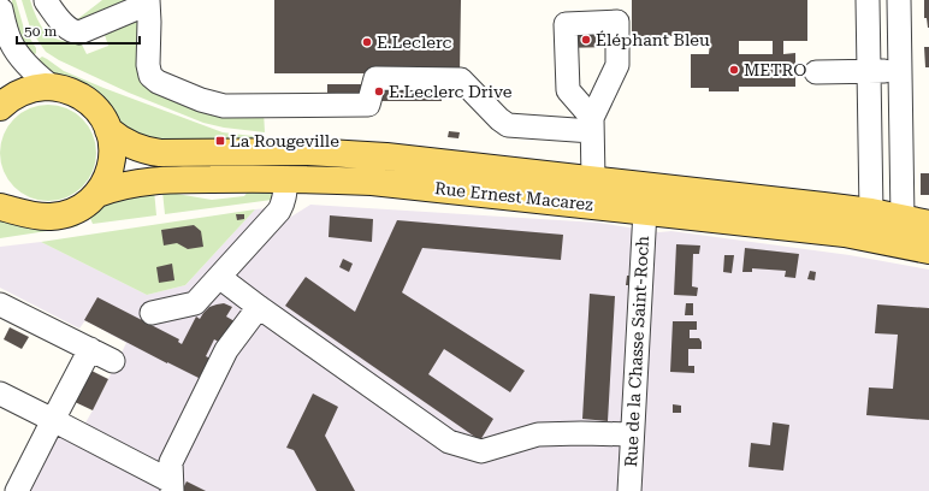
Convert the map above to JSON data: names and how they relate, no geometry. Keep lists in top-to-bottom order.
{
  "streets": {
    "main road": ["Rue Ernest Macarez"],
    "street": ["Rue de la Chasse Saint-Roch"]
  },
  "crossings": [
    ["Rue Ernest Macarez", "Rue de la Chasse Saint-Roch"]
  ],
  "places": {
    "other": [
      "Éléphant Bleu",
      "E.Leclerc",
      "METRO",
      "E.Leclerc Drive"
    ],
    "transit": ["La Rougeville"]
  },
  "scale_bar": "50 m"
}
